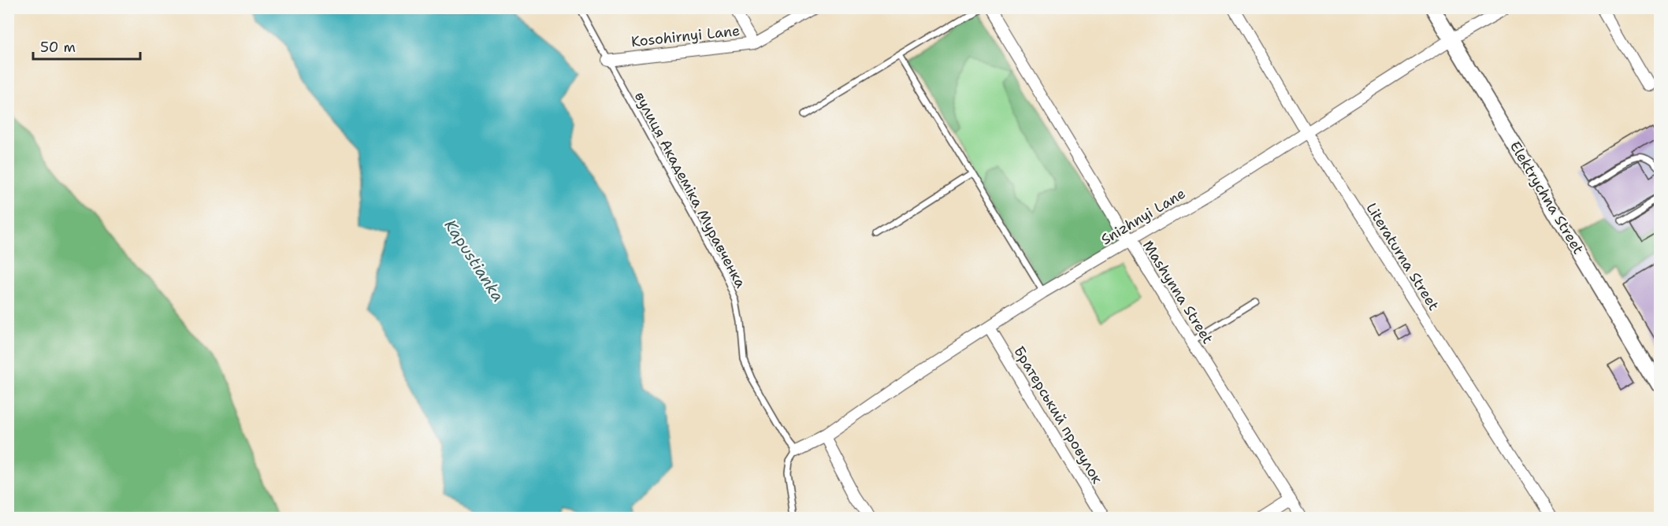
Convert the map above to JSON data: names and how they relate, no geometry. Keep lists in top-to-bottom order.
{
  "streets": {
    "street": [
      "Kosohirnyi Lane",
      "Elektrychna Street",
      "Snizhnyi Lane",
      "Literaturna Street",
      "Mashynna Street",
      "Братерський провулок"
    ],
    "lane": ["вулиця Академіка Муравченка"]
  },
  "crossings": [
    ["Kosohirnyi Lane", "вулиця Академіка Муравченка"],
    ["вулиця Академіка Муравченка", "Snizhnyi Lane"],
    ["Elektrychna Street", "Snizhnyi Lane"],
    ["Snizhnyi Lane", "Literaturna Street"],
    ["Snizhnyi Lane", "Mashynna Street"],
    ["Snizhnyi Lane", "Братерський провулок"]
  ],
  "water": ["Kapustianka"],
  "scale_bar": "50 m"
}
